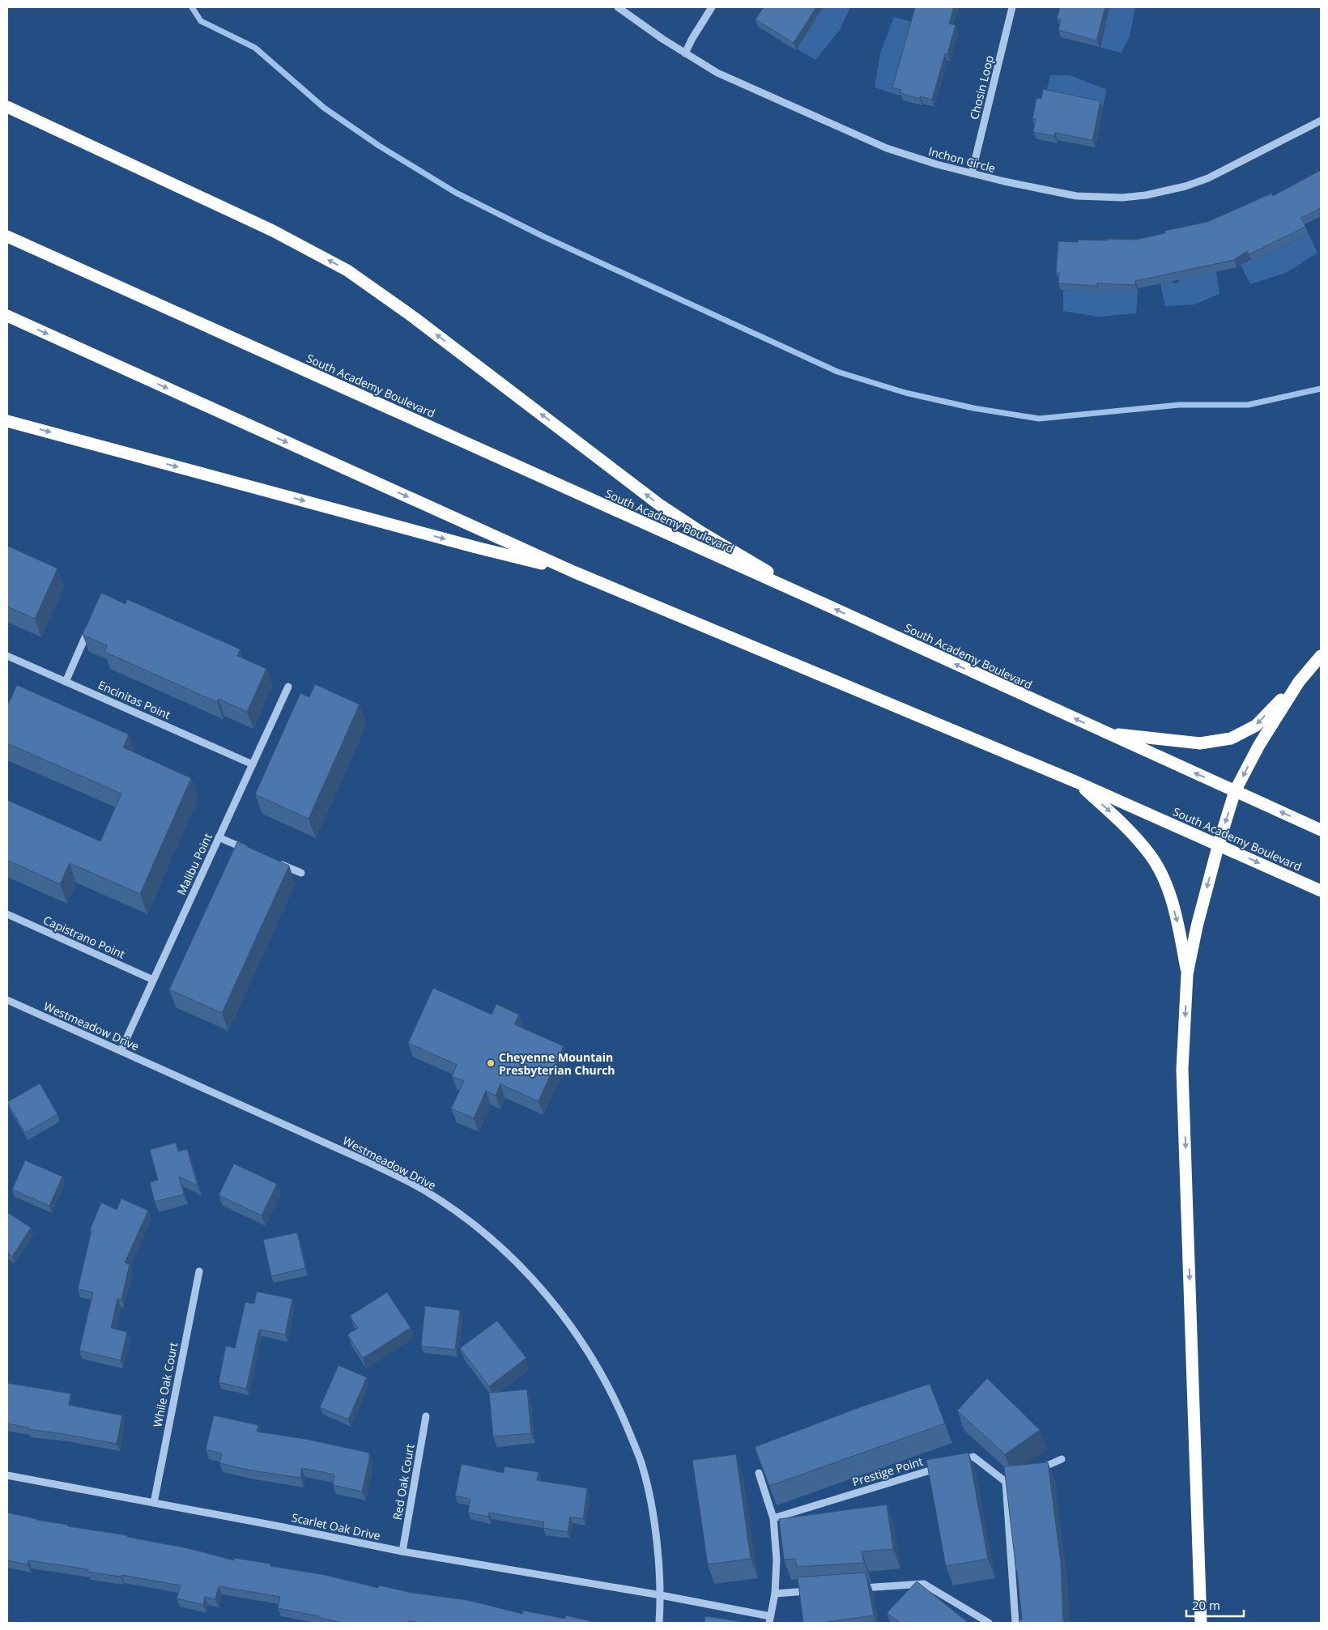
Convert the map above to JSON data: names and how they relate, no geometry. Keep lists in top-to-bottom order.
{
  "streets": {
    "highway": ["South Academy Boulevard"],
    "street": [
      "Chosin Loop",
      "Inchon Circle",
      "Encinitas Point",
      "Malibu Point",
      "Capistrano Point",
      "Westmeadow Drive",
      "While Oak Court",
      "Prestige Point",
      "Red Oak Court",
      "Scarlet Oak Drive"
    ]
  },
  "crossings": [
    ["Chosin Loop", "Inchon Circle"],
    ["Encinitas Point", "Malibu Point"],
    ["Malibu Point", "Capistrano Point"],
    ["Malibu Point", "Westmeadow Drive"],
    ["Westmeadow Drive", "Scarlet Oak Drive"],
    ["While Oak Court", "Scarlet Oak Drive"],
    ["Red Oak Court", "Scarlet Oak Drive"]
  ],
  "places": ["Cheyenne Mountain Presbyterian Church"],
  "scale_bar": "20 m"
}
